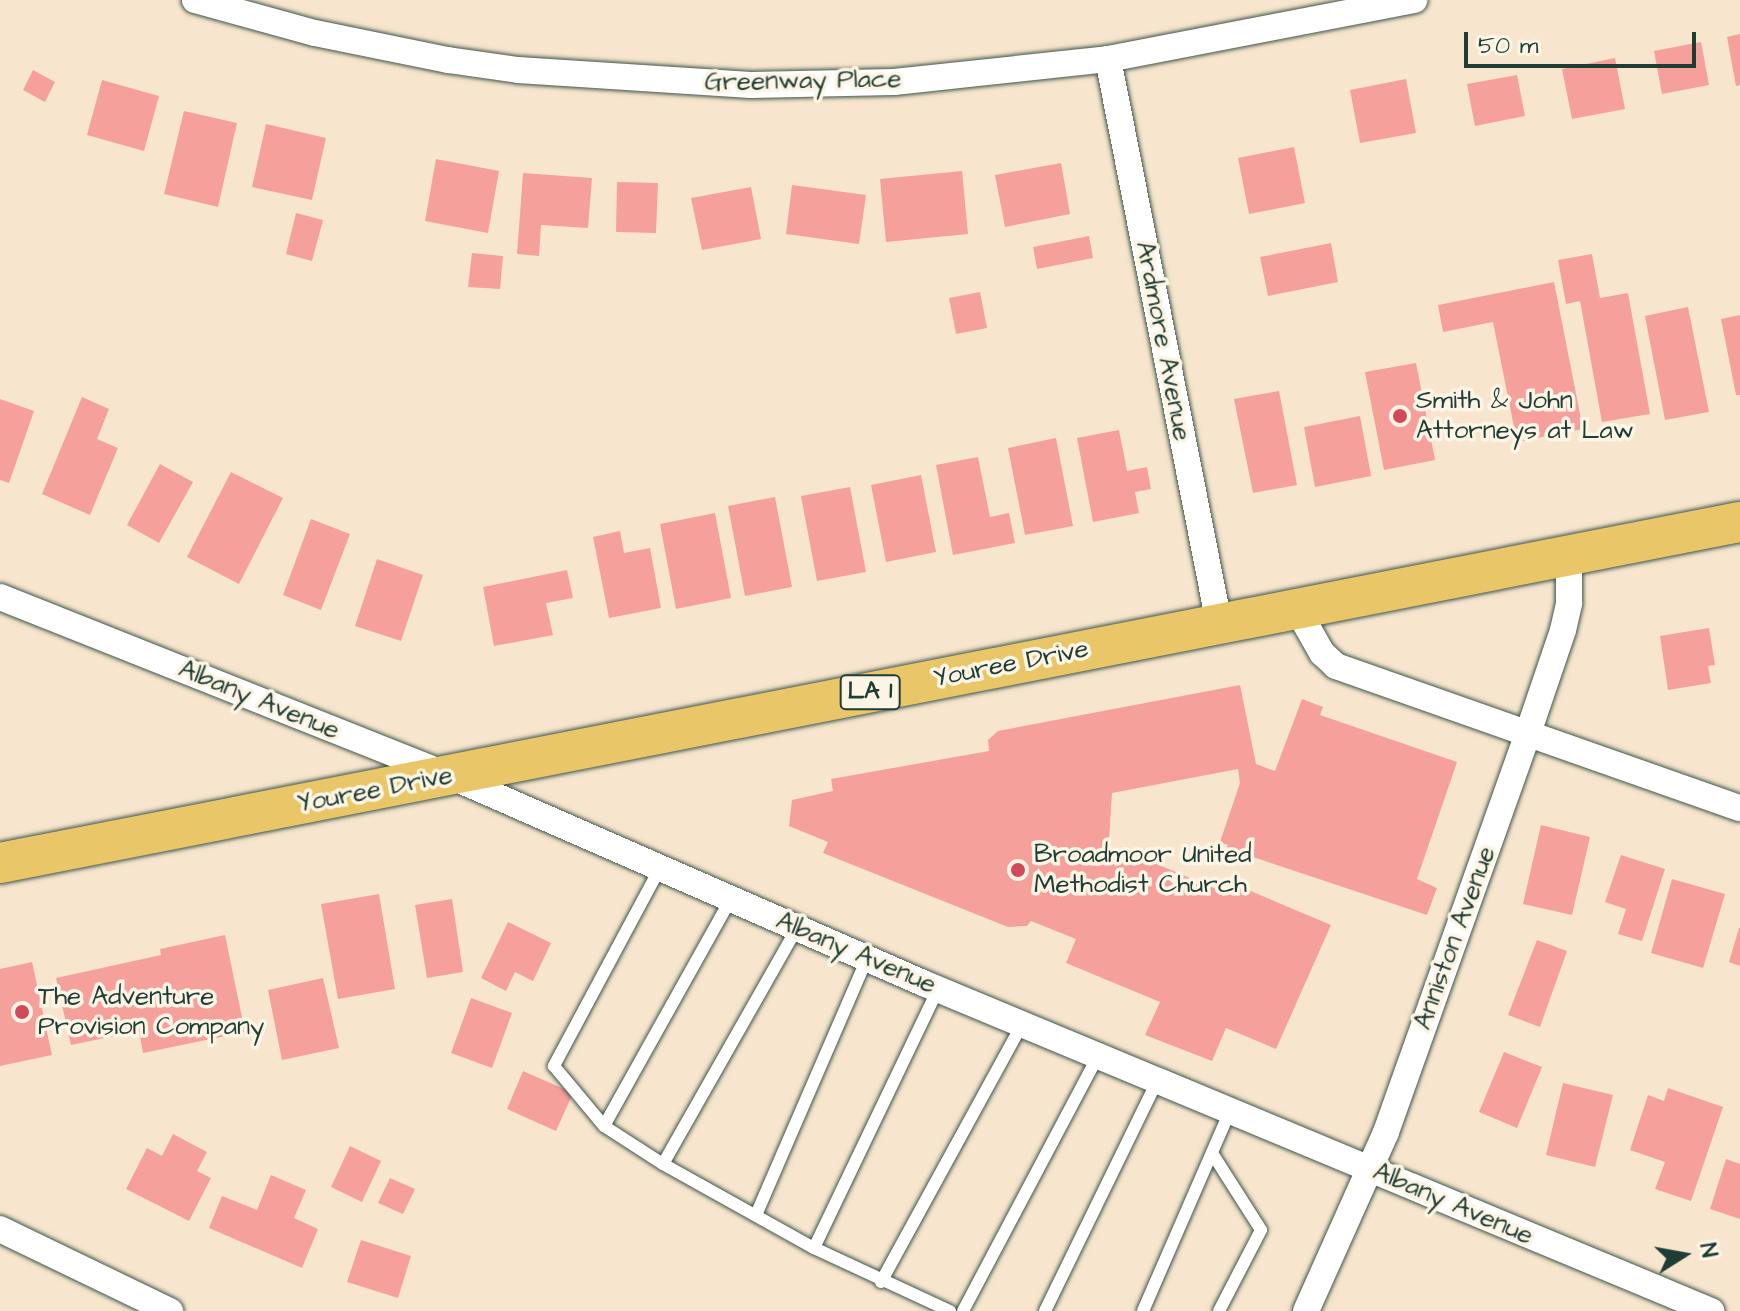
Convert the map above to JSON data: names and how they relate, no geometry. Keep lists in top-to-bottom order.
{
  "streets": {
    "main road": ["Youree Drive", "LA 1"],
    "street": [
      "Greenway Place",
      "Ardmore Avenue",
      "Albany Avenue",
      "Anniston Avenue"
    ]
  },
  "crossings": [
    ["Greenway Place", "Ardmore Avenue"],
    ["Ardmore Avenue", "Youree Drive"],
    ["Youree Drive", "Albany Avenue"],
    ["Youree Drive", "Anniston Avenue"],
    ["Albany Avenue", "Anniston Avenue"]
  ],
  "places": ["Smith & John Attorneys at Law", "Broadmoor United Methodist Church", "The Adventure Provision Company"],
  "scale_bar": "50 m",
  "north": "right"
}
